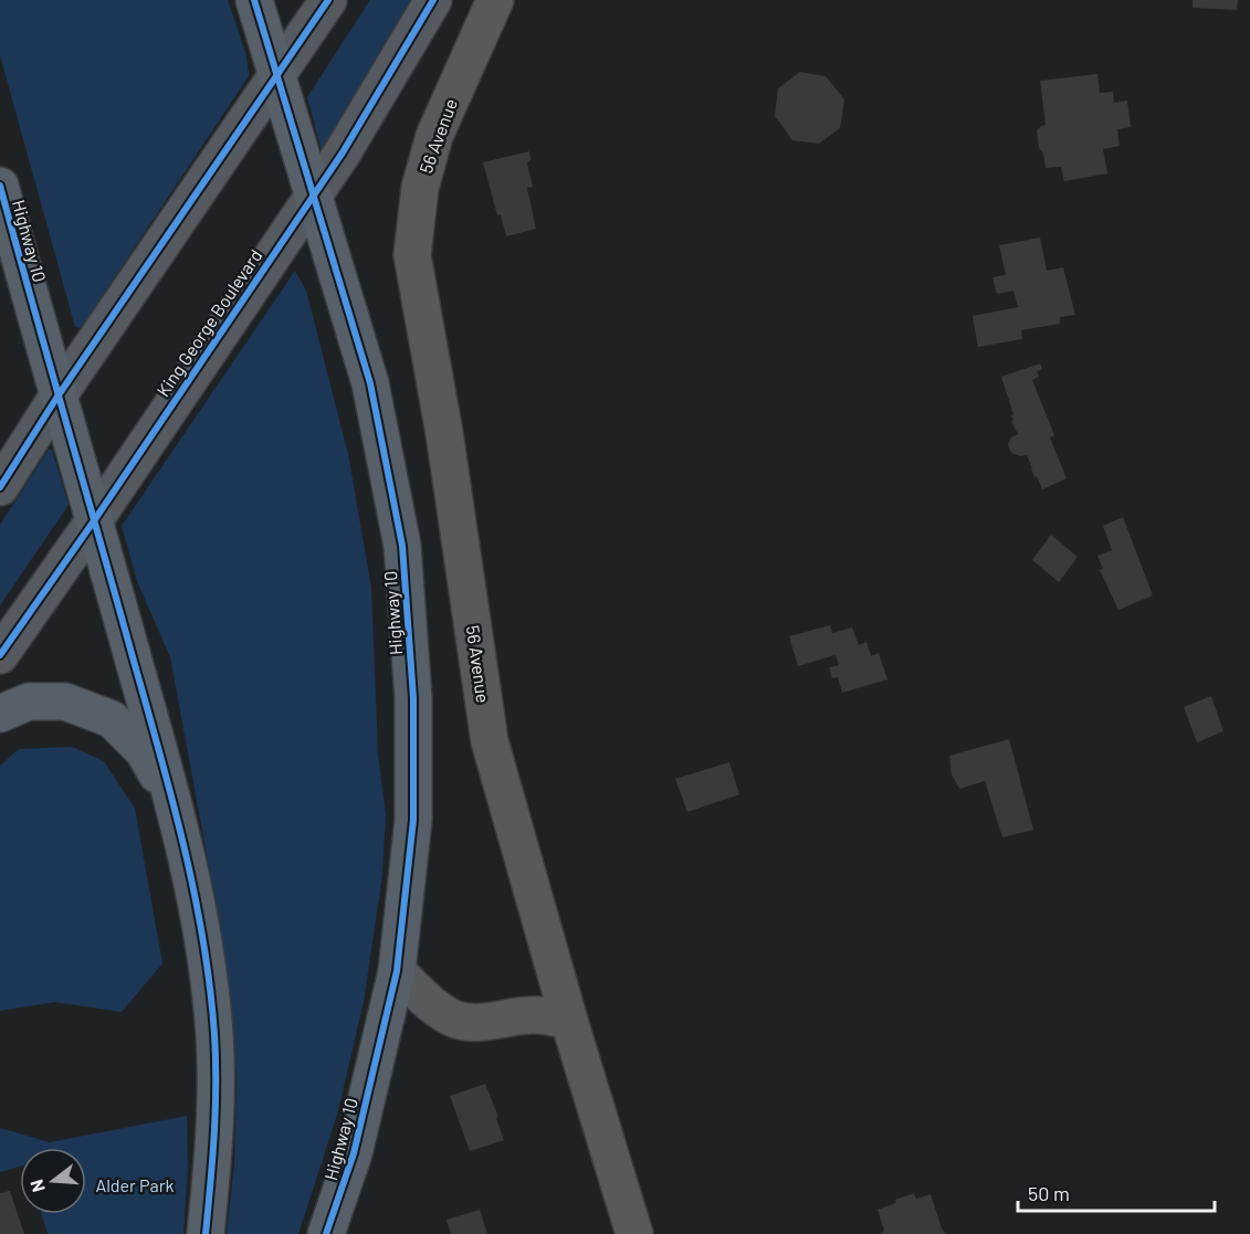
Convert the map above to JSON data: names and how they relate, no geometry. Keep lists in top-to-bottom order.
{
  "streets": {
    "highway": ["Highway 10"],
    "main road": ["King George Boulevard"],
    "street": ["56 Avenue"]
  },
  "crossings": [
    ["Highway 10", "King George Boulevard"]
  ],
  "parks": ["Alder Park"],
  "scale_bar": "50 m",
  "north": "left"
}
